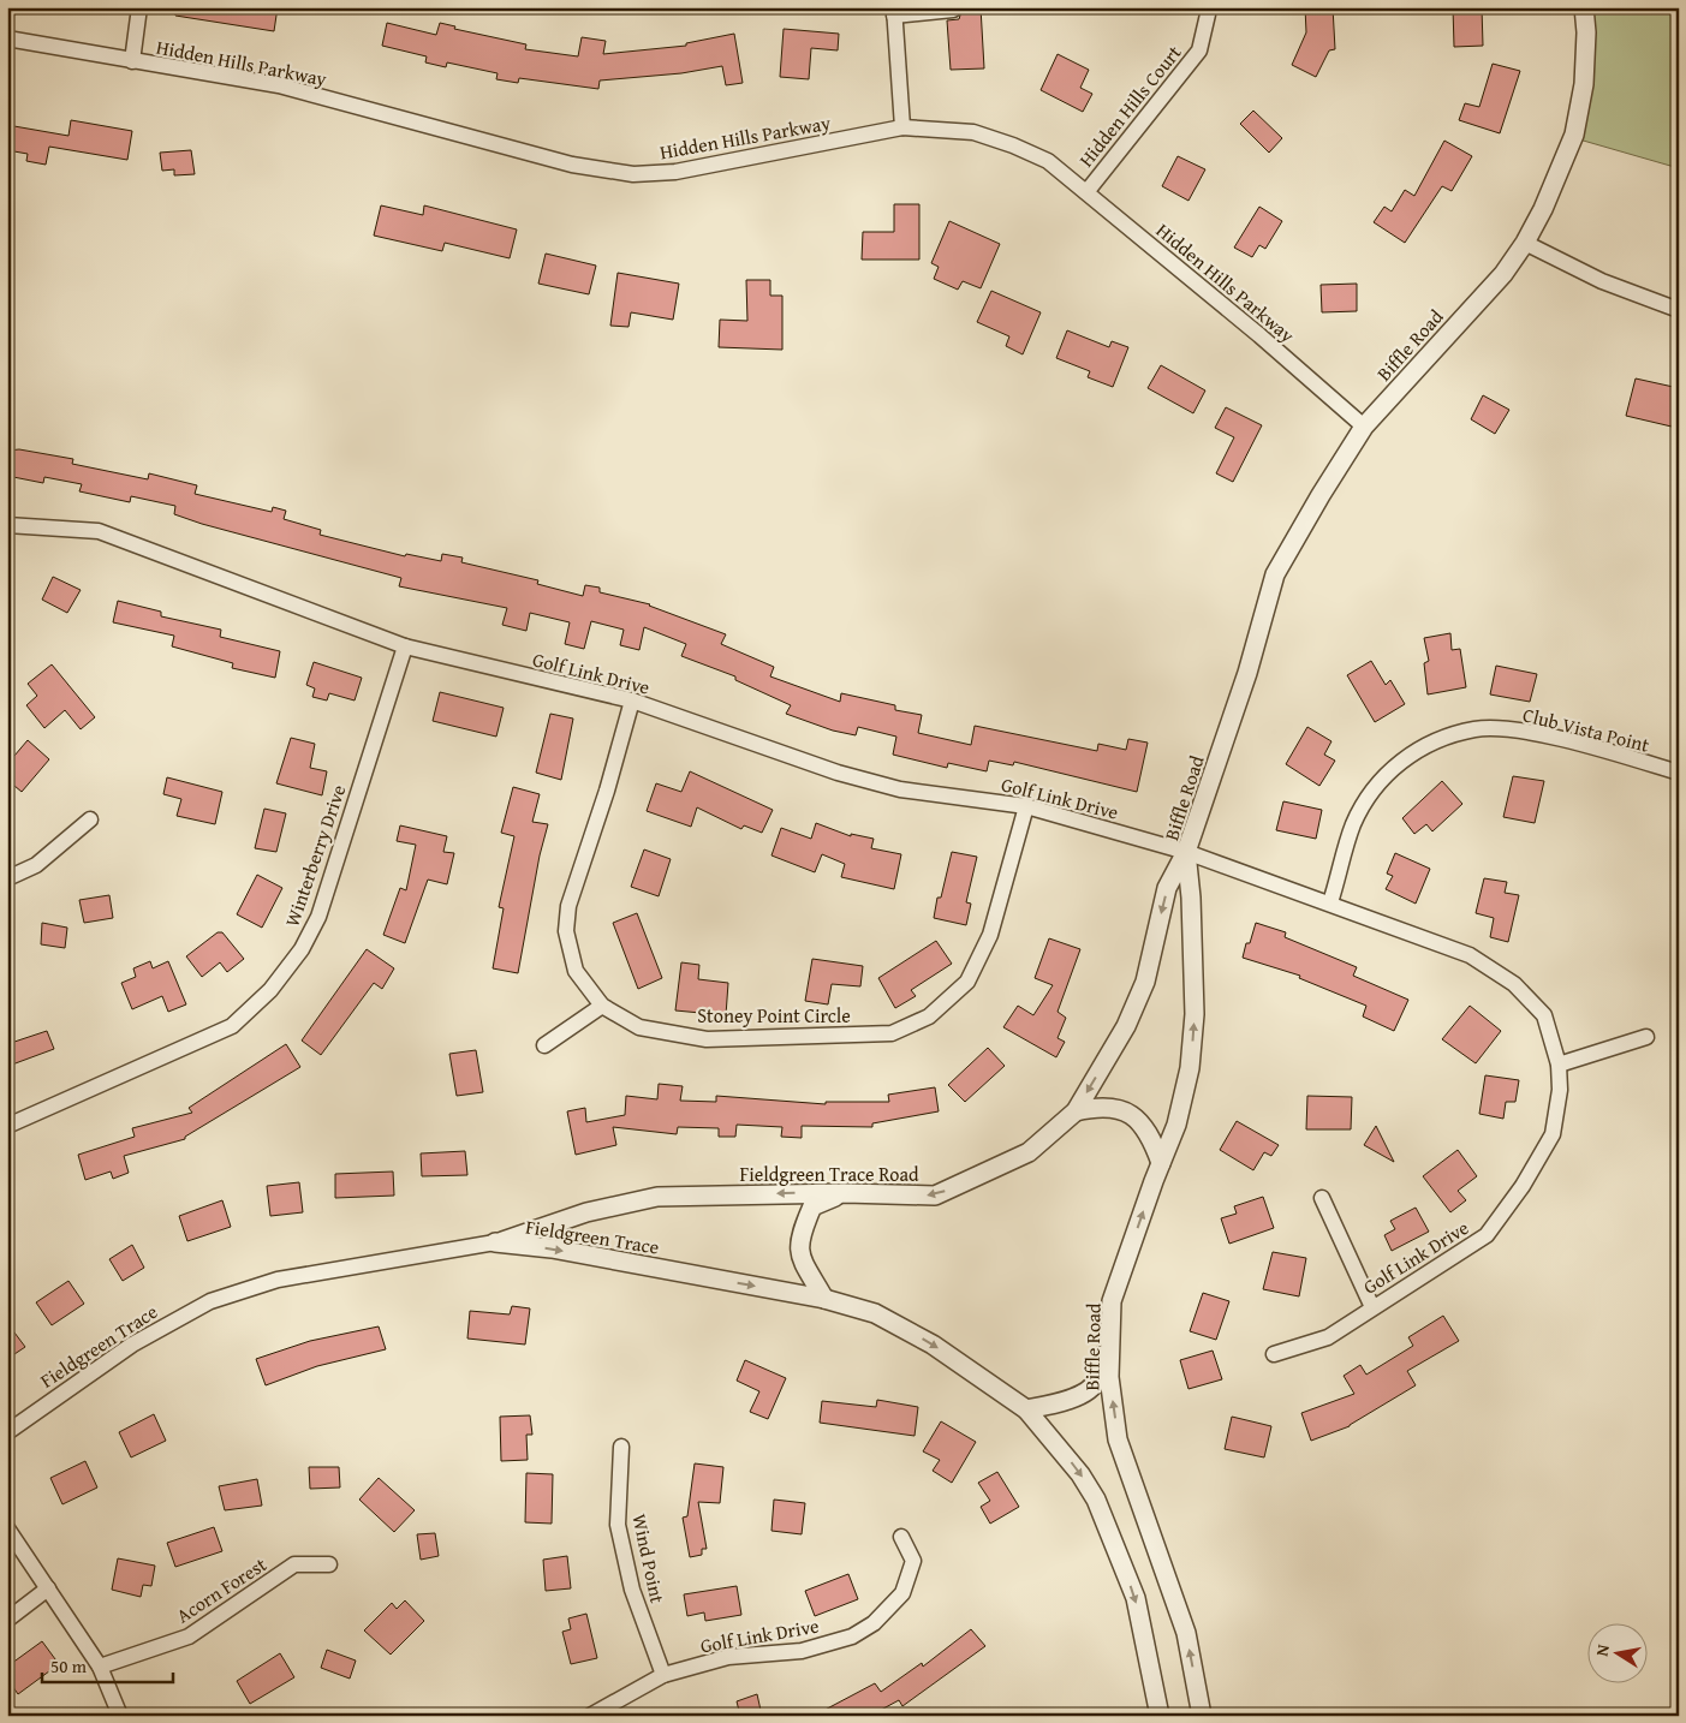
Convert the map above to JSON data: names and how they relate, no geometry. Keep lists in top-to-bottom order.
{
  "streets": {
    "street": [
      "Hidden Hills Parkway",
      "Hidden Hills Court",
      "Biffle Road",
      "Golf Link Drive",
      "Club Vista Point",
      "Winterberry Drive",
      "Stoney Point Circle",
      "Fieldgreen Trace Road",
      "Fieldgreen Trace",
      "Wind Point",
      "Acorn Forest"
    ]
  },
  "crossings": [
    ["Hidden Hills Parkway", "Hidden Hills Court"],
    ["Hidden Hills Parkway", "Biffle Road"],
    ["Biffle Road", "Golf Link Drive"],
    ["Biffle Road", "Fieldgreen Trace Road"],
    ["Golf Link Drive", "Club Vista Point"],
    ["Golf Link Drive", "Winterberry Drive"],
    ["Golf Link Drive", "Stoney Point Circle"],
    ["Golf Link Drive", "Fieldgreen Trace Road"],
    ["Golf Link Drive", "Wind Point"],
    ["Fieldgreen Trace Road", "Fieldgreen Trace"]
  ],
  "one_way": ["Biffle Road", "Fieldgreen Trace Road", "Fieldgreen Trace"],
  "scale_bar": "50 m",
  "north": "left"
}
